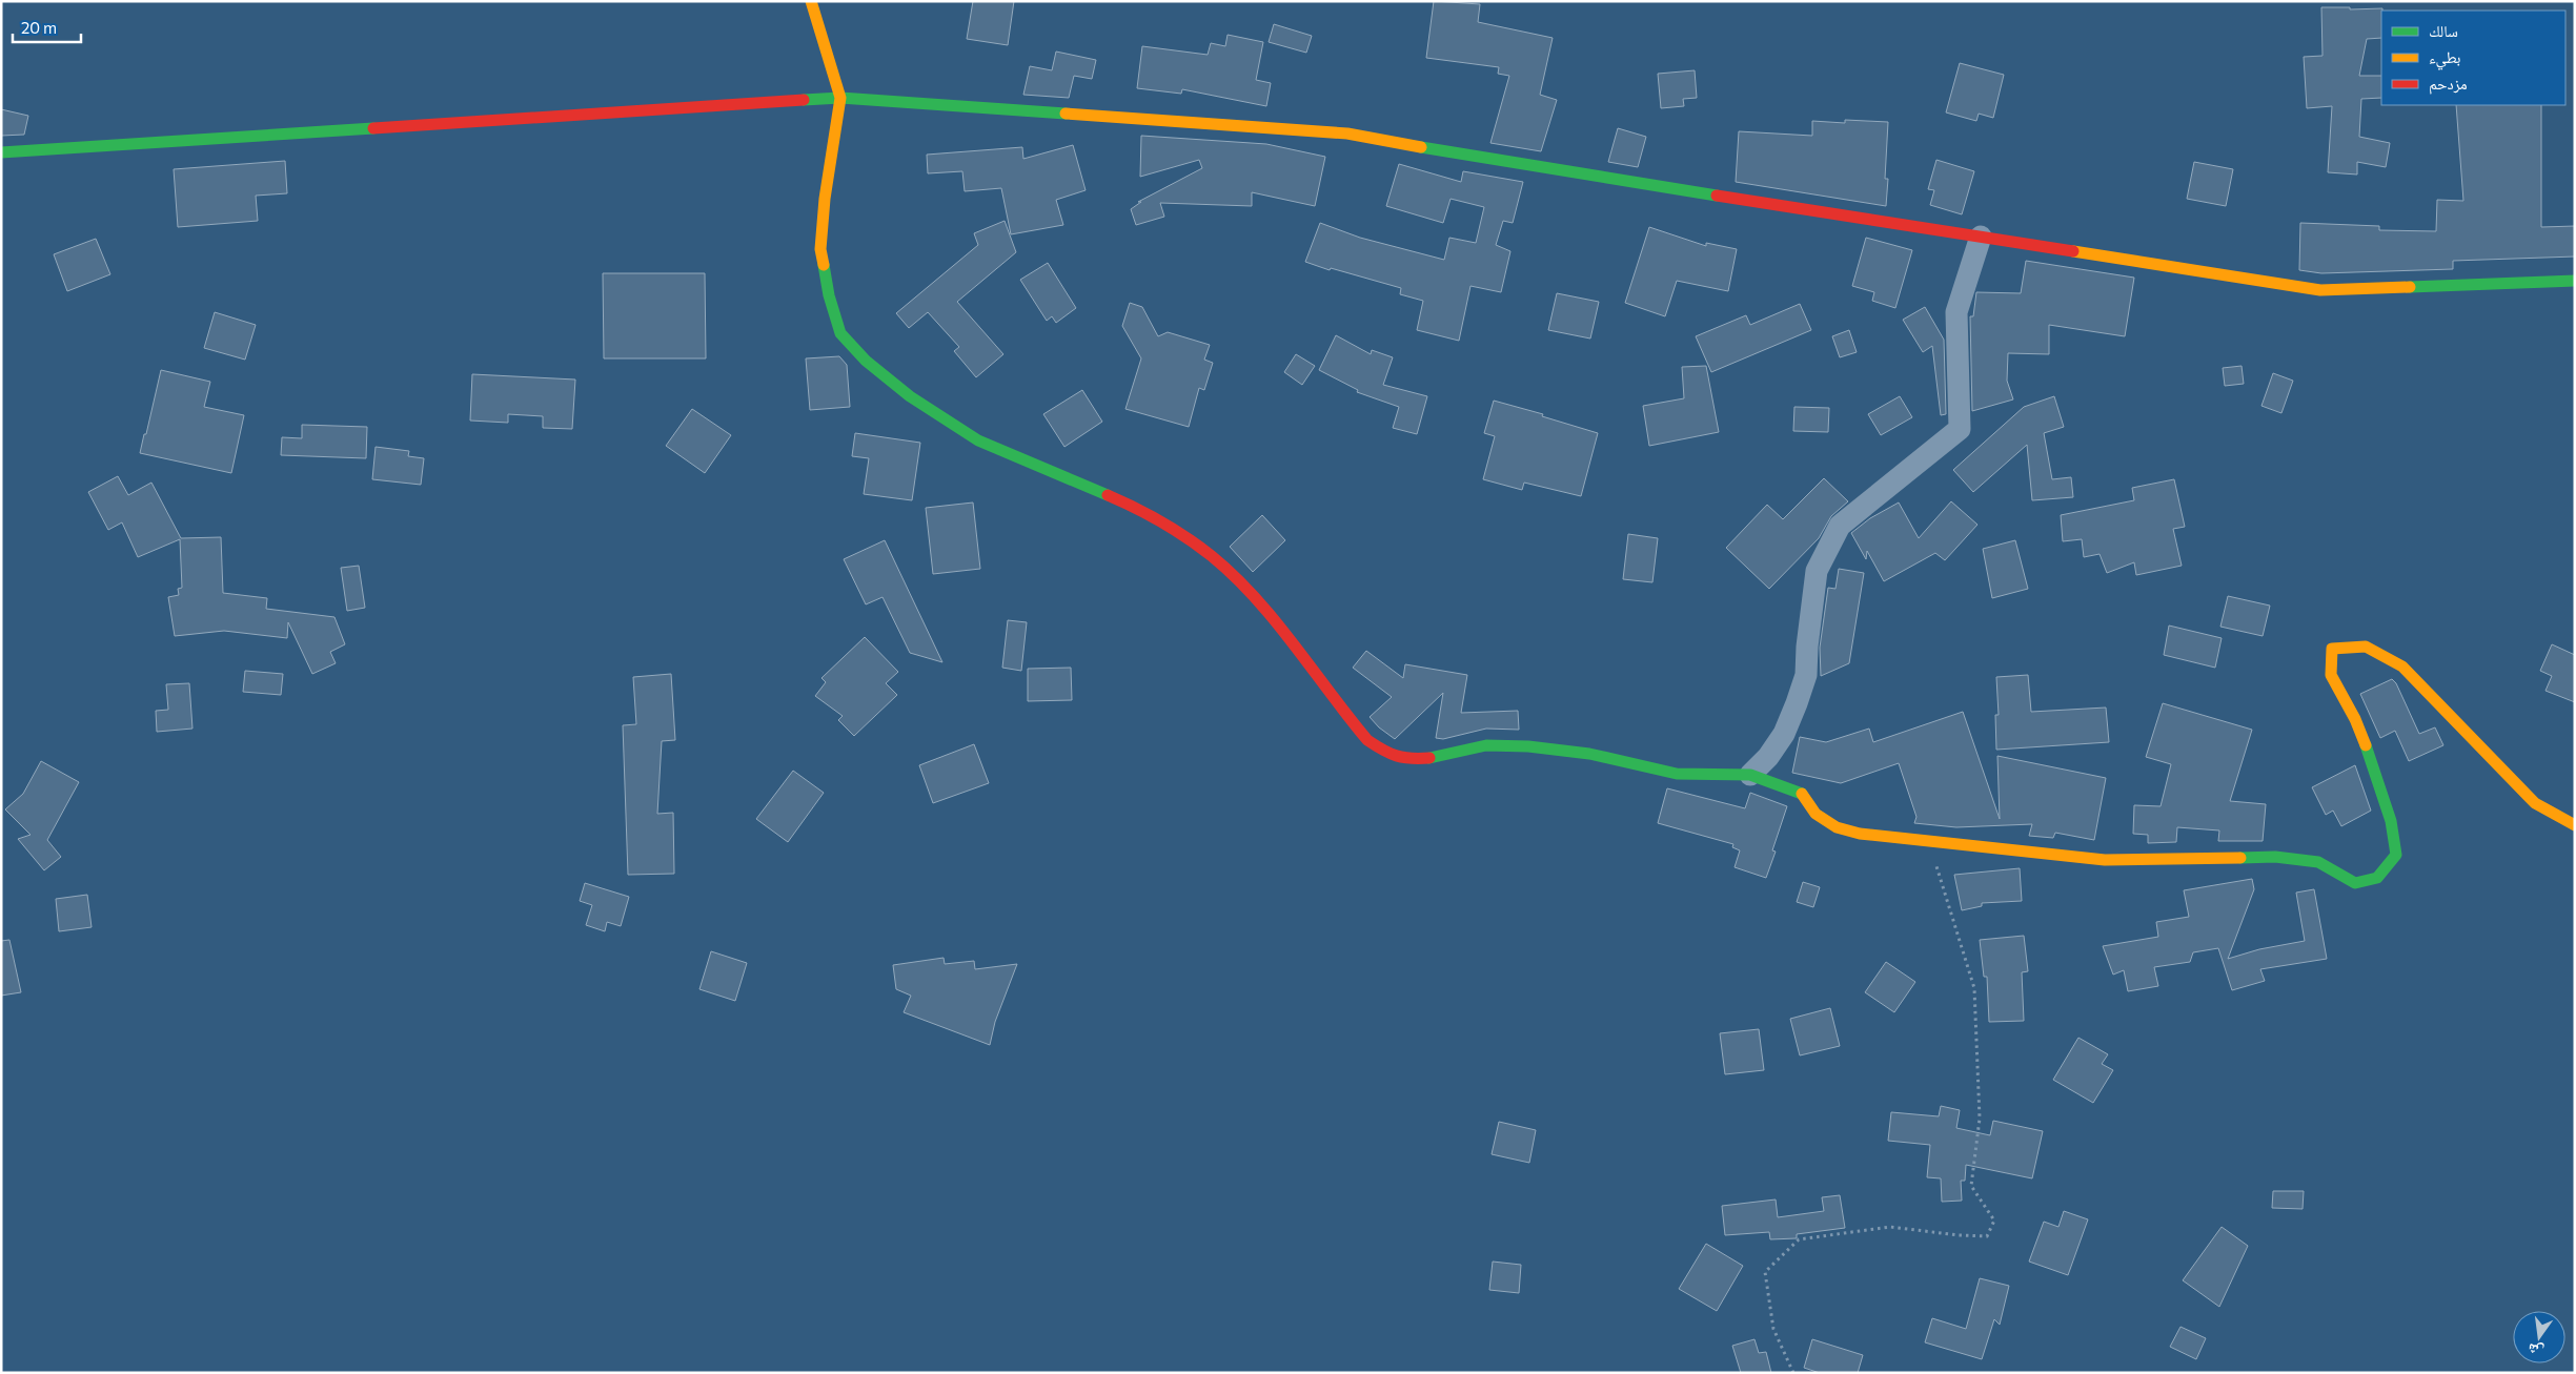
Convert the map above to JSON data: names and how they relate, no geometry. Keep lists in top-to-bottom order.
{
  "legend": ["سالك", "بطيء", "مزدحم"],
  "scale_bar": "20 m",
  "north": "bottom"
}
